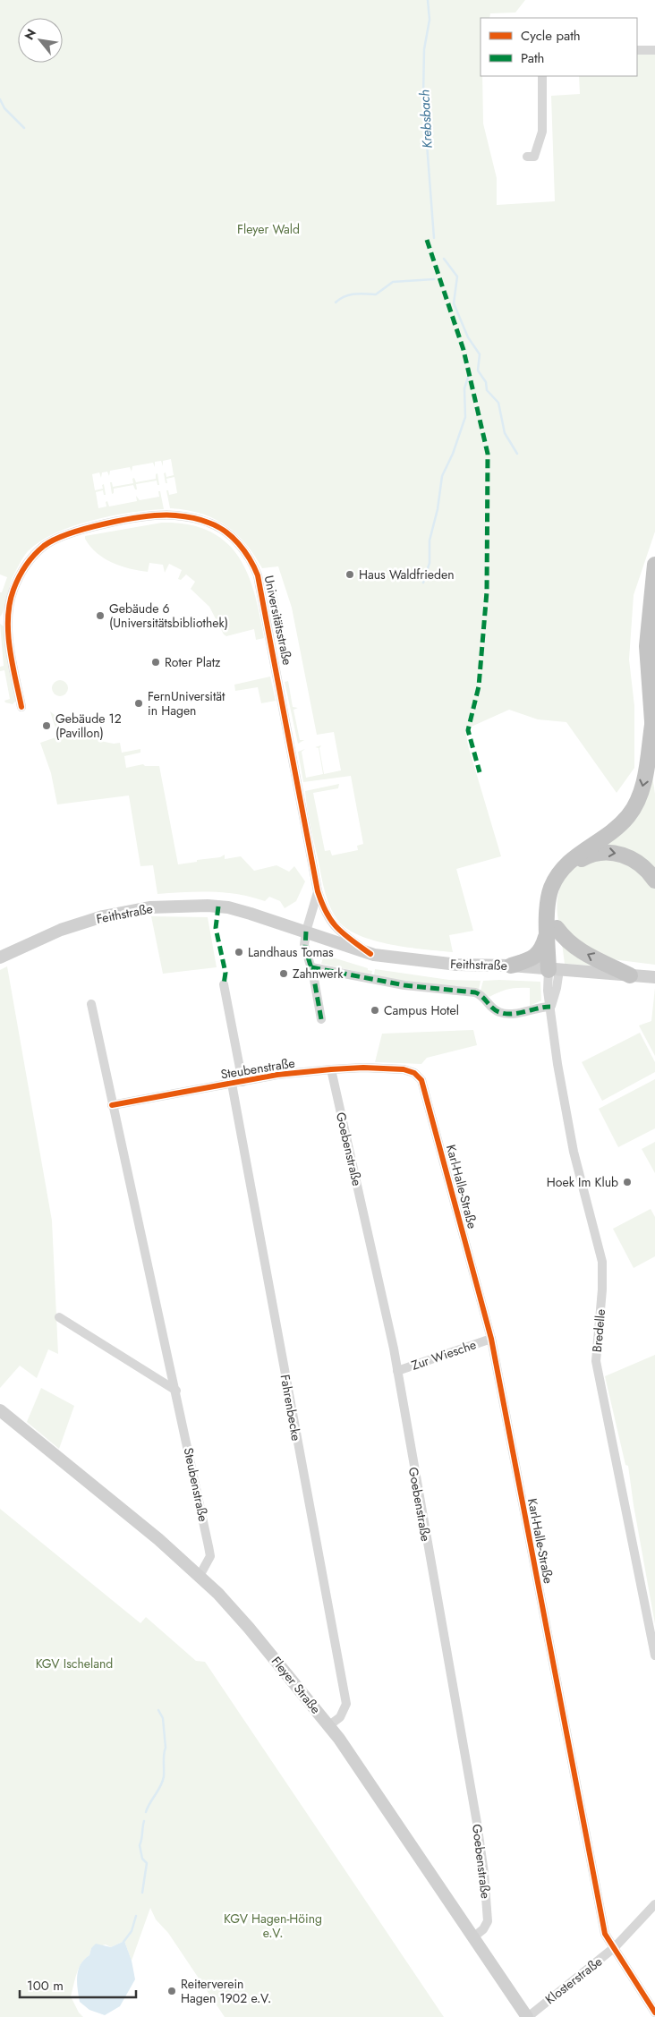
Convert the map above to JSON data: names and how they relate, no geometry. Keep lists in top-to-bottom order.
{
  "streets": {
    "street": [
      "Universitätsstraße",
      "Feithstraße",
      "Steubenstraße",
      "Goebenstraße",
      "Karl-Halle-Straße",
      "Bredelle",
      "Zur Wiesche",
      "Fahrenbecke",
      "Fleyer Straße",
      "Klosterstraße"
    ]
  },
  "crossings": [
    ["Universitätsstraße", "Feithstraße"],
    ["Feithstraße", "Bredelle"],
    ["Steubenstraße", "Goebenstraße"],
    ["Steubenstraße", "Karl-Halle-Straße"],
    ["Steubenstraße", "Fahrenbecke"],
    ["Steubenstraße", "Fleyer Straße"],
    ["Goebenstraße", "Zur Wiesche"],
    ["Goebenstraße", "Fleyer Straße"],
    ["Karl-Halle-Straße", "Zur Wiesche"],
    ["Karl-Halle-Straße", "Klosterstraße"],
    ["Fahrenbecke", "Fleyer Straße"],
    ["Fleyer Straße", "Klosterstraße"]
  ],
  "water": ["Krebsbach"],
  "parks": ["Fleyer Wald", "KGV Ischeland", "KGV Hagen-Höing e.V."],
  "places": [
    "Haus Waldfrieden",
    "Gebäude 6 (Universitätsbibliothek)",
    "Roter Platz",
    "FernUniversität in Hagen",
    "Gebäude 12 (Pavillon)",
    "Landhaus Tomas",
    "Zahnwerk",
    "Campus Hotel",
    "Hoek Im Klub",
    "Reiterverein Hagen 1902 e.V."
  ],
  "legend": ["Cycle path", "Path"],
  "scale_bar": "100 m",
  "north": "top left"
}
